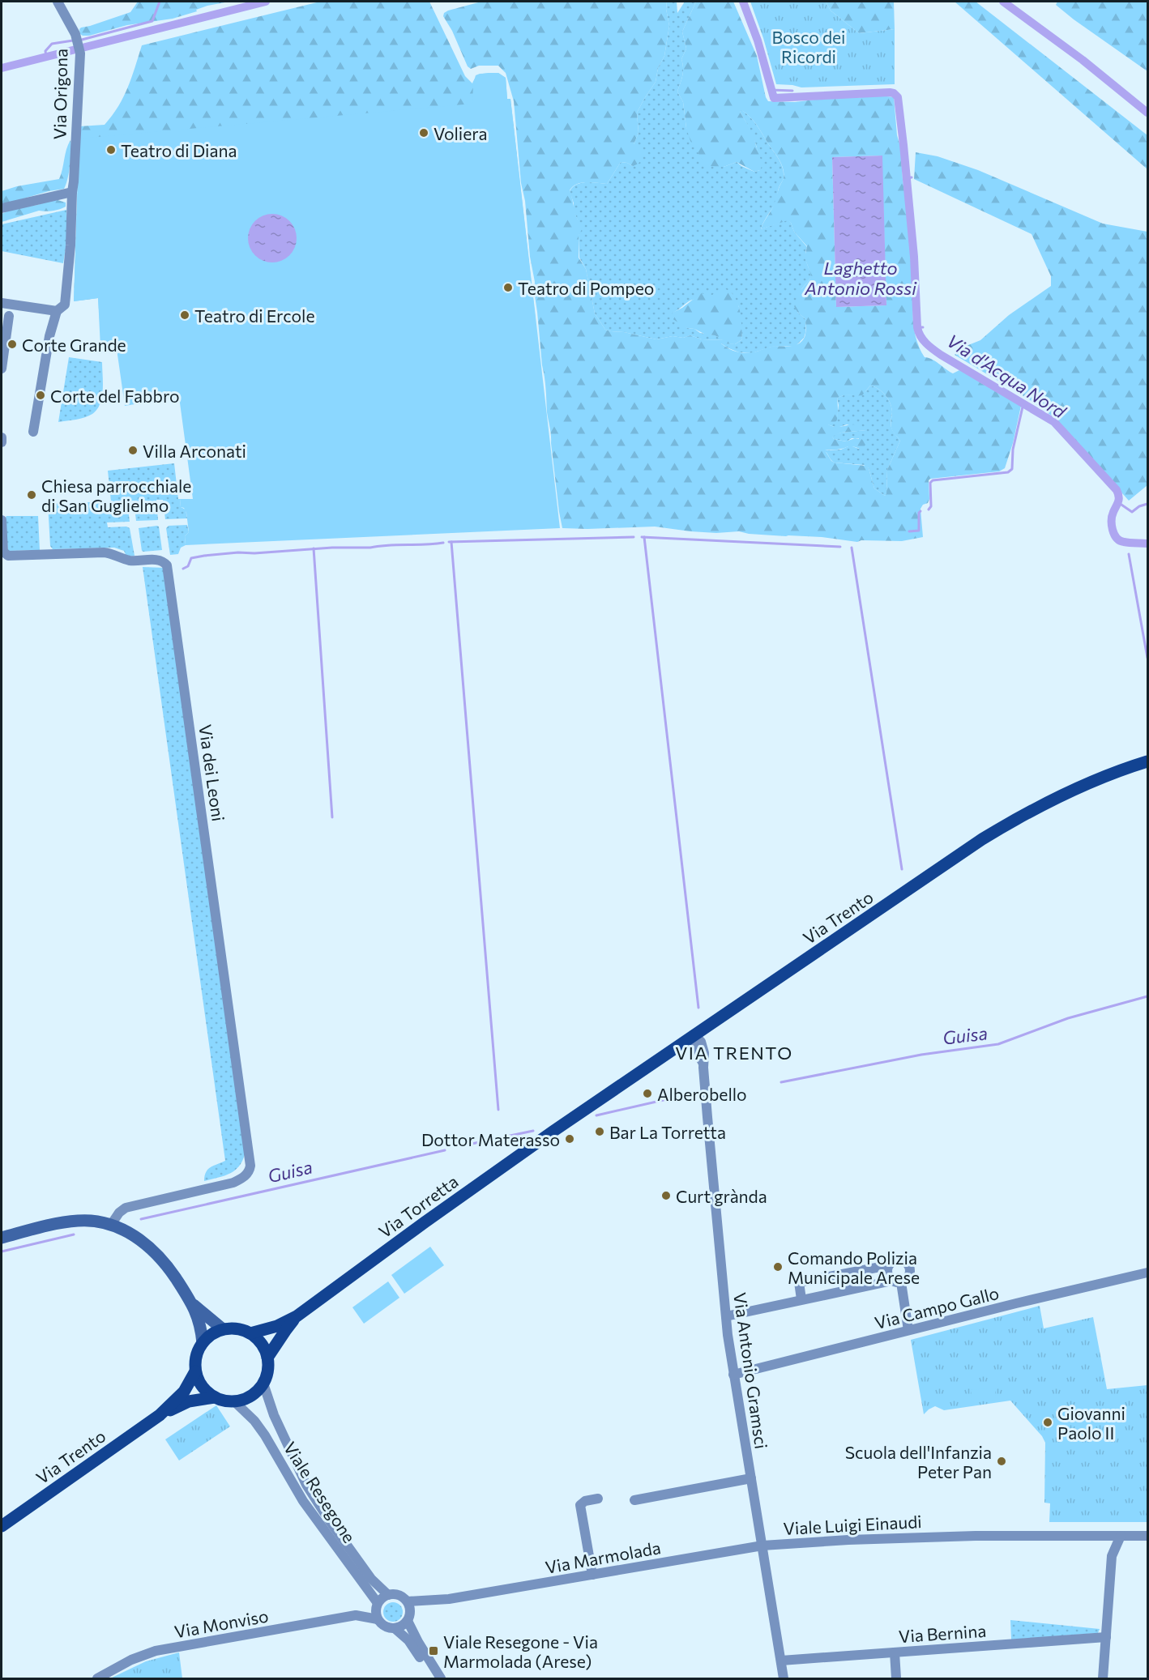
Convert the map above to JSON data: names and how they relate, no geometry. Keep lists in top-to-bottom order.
{
  "streets": {
    "main road": ["Via Trento", "Via Torretta"],
    "street": [
      "Via Origona",
      "Via dei Leoni",
      "Via Campo Gallo",
      "Via Antonio Gramsci",
      "Viale Resegone",
      "Viale Luigi Einaudi",
      "Via Marmolada",
      "Via Monviso",
      "Via Bernina"
    ]
  },
  "crossings": [
    ["Via Trento", "Via Torretta"],
    ["Via Trento", "Via Antonio Gramsci"],
    ["Via Torretta", "Viale Resegone"],
    ["Via Campo Gallo", "Via Antonio Gramsci"],
    ["Via Antonio Gramsci", "Viale Luigi Einaudi"],
    ["Via Antonio Gramsci", "Via Marmolada"],
    ["Via Antonio Gramsci", "Via Bernina"],
    ["Viale Resegone", "Via Marmolada"],
    ["Viale Resegone", "Via Monviso"],
    ["Viale Luigi Einaudi", "Via Marmolada"],
    ["Via Marmolada", "Via Monviso"]
  ],
  "districts": ["VIA TRENTO"],
  "water": ["Laghetto Antonio Rossi", "Via d'Acqua Nord", "Guisa"],
  "parks": ["Bosco dei Ricordi"],
  "places": {
    "other": [
      "Voliera",
      "Teatro di Diana",
      "Teatro di Pompeo",
      "Teatro di Ercole",
      "Corte Grande",
      "Corte del Fabbro",
      "Villa Arconati",
      "Chiesa parrocchiale di San Guglielmo",
      "Alberobello",
      "Bar La Torretta",
      "Dottor Materasso",
      "Curt grànda",
      "Comando Polizia Municipale Arese",
      "Giovanni Paolo II",
      "Scuola dell'Infanzia Peter Pan"
    ],
    "transit": ["Viale Resegone - Via Marmolada (Arese)"]
  }
}
